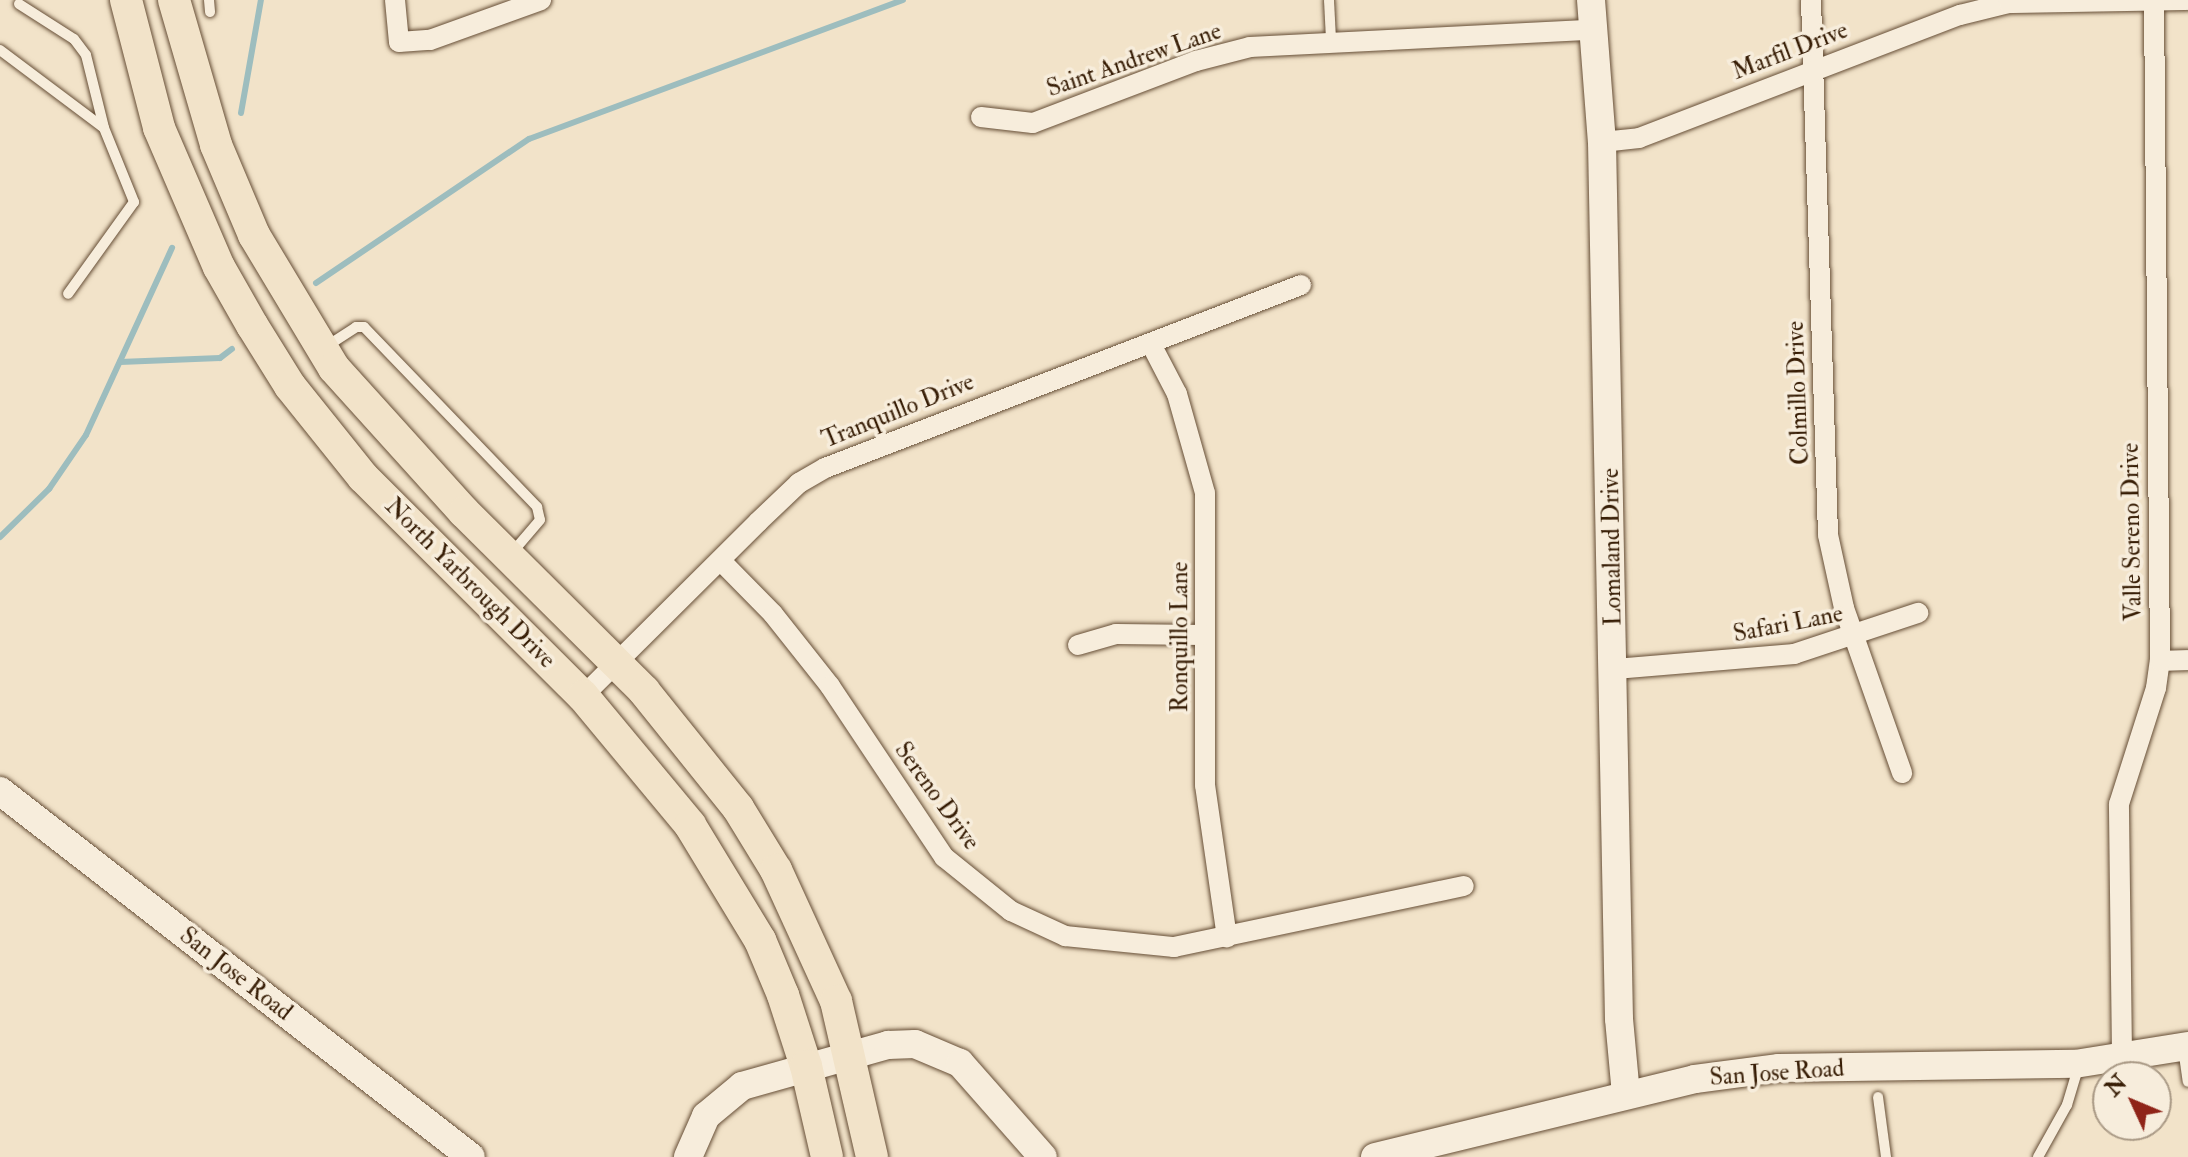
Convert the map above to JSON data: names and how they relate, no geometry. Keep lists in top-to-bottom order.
{
  "streets": {
    "main road": ["North Yarbrough Drive"],
    "street": [
      "Marfil Drive",
      "Saint Andrew Lane",
      "Colmillo Drive",
      "Tranquillo Drive",
      "Valle Sereno Drive",
      "Lomaland Drive",
      "Safari Lane",
      "Ronquillo Lane",
      "Sereno Drive",
      "San Jose Road"
    ]
  },
  "crossings": [
    ["Marfil Drive", "Colmillo Drive"],
    ["Marfil Drive", "Valle Sereno Drive"],
    ["Marfil Drive", "Lomaland Drive"],
    ["Saint Andrew Lane", "Lomaland Drive"],
    ["Colmillo Drive", "Safari Lane"],
    ["Tranquillo Drive", "North Yarbrough Drive"],
    ["Tranquillo Drive", "Ronquillo Lane"],
    ["Tranquillo Drive", "Sereno Drive"],
    ["Valle Sereno Drive", "San Jose Road"],
    ["Lomaland Drive", "Safari Lane"],
    ["Lomaland Drive", "San Jose Road"],
    ["Ronquillo Lane", "Sereno Drive"]
  ],
  "north": "top left"
}
